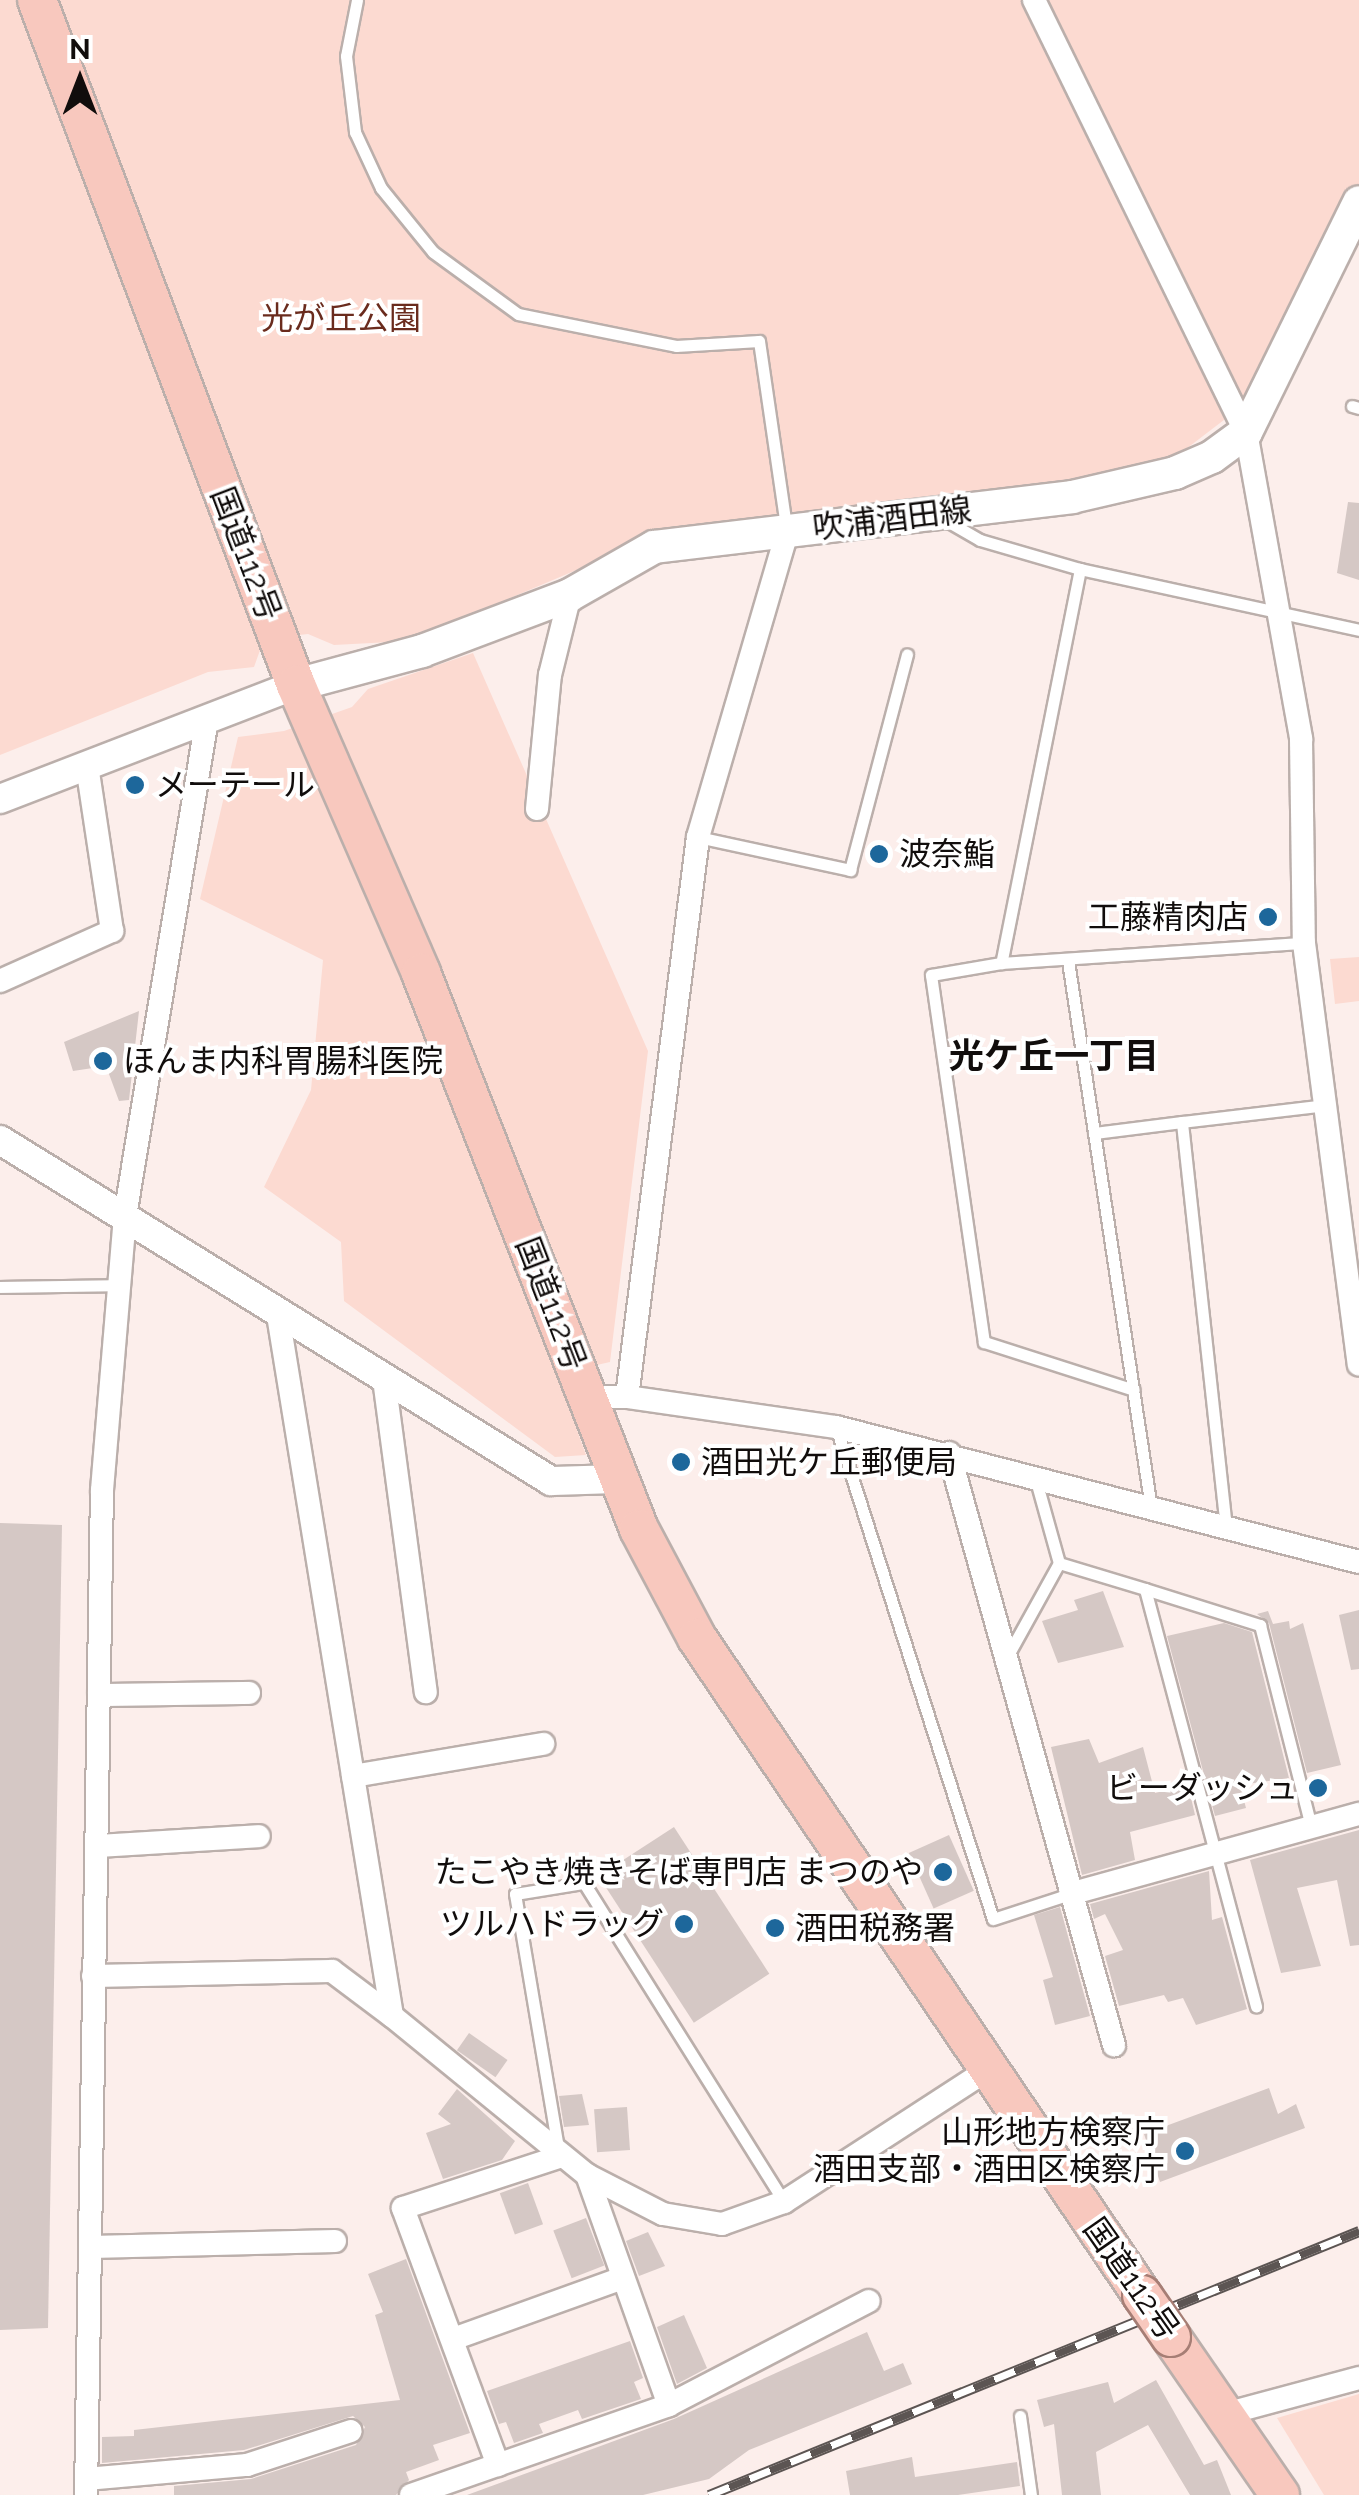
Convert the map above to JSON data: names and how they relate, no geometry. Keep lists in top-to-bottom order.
{
  "streets": {
    "highway": ["国道112号"],
    "main road": ["吹浦酒田線"]
  },
  "crossings": [
    ["吹浦酒田線", "国道112号"]
  ],
  "districts": ["光ケ丘一丁目"],
  "parks": ["光が丘公園"],
  "places": [
    "メーテール",
    "波奈鮨",
    "工藤精肉店",
    "ほんま内科胃腸科医院",
    "酒田光ケ丘郵便局",
    "ビーダッシュ",
    "たこやき焼きそば専門店 まつのや",
    "ツルハドラッグ",
    "酒田税務署",
    "山形地方検察庁 酒田支部・酒田区検察庁"
  ],
  "north": "top"
}
